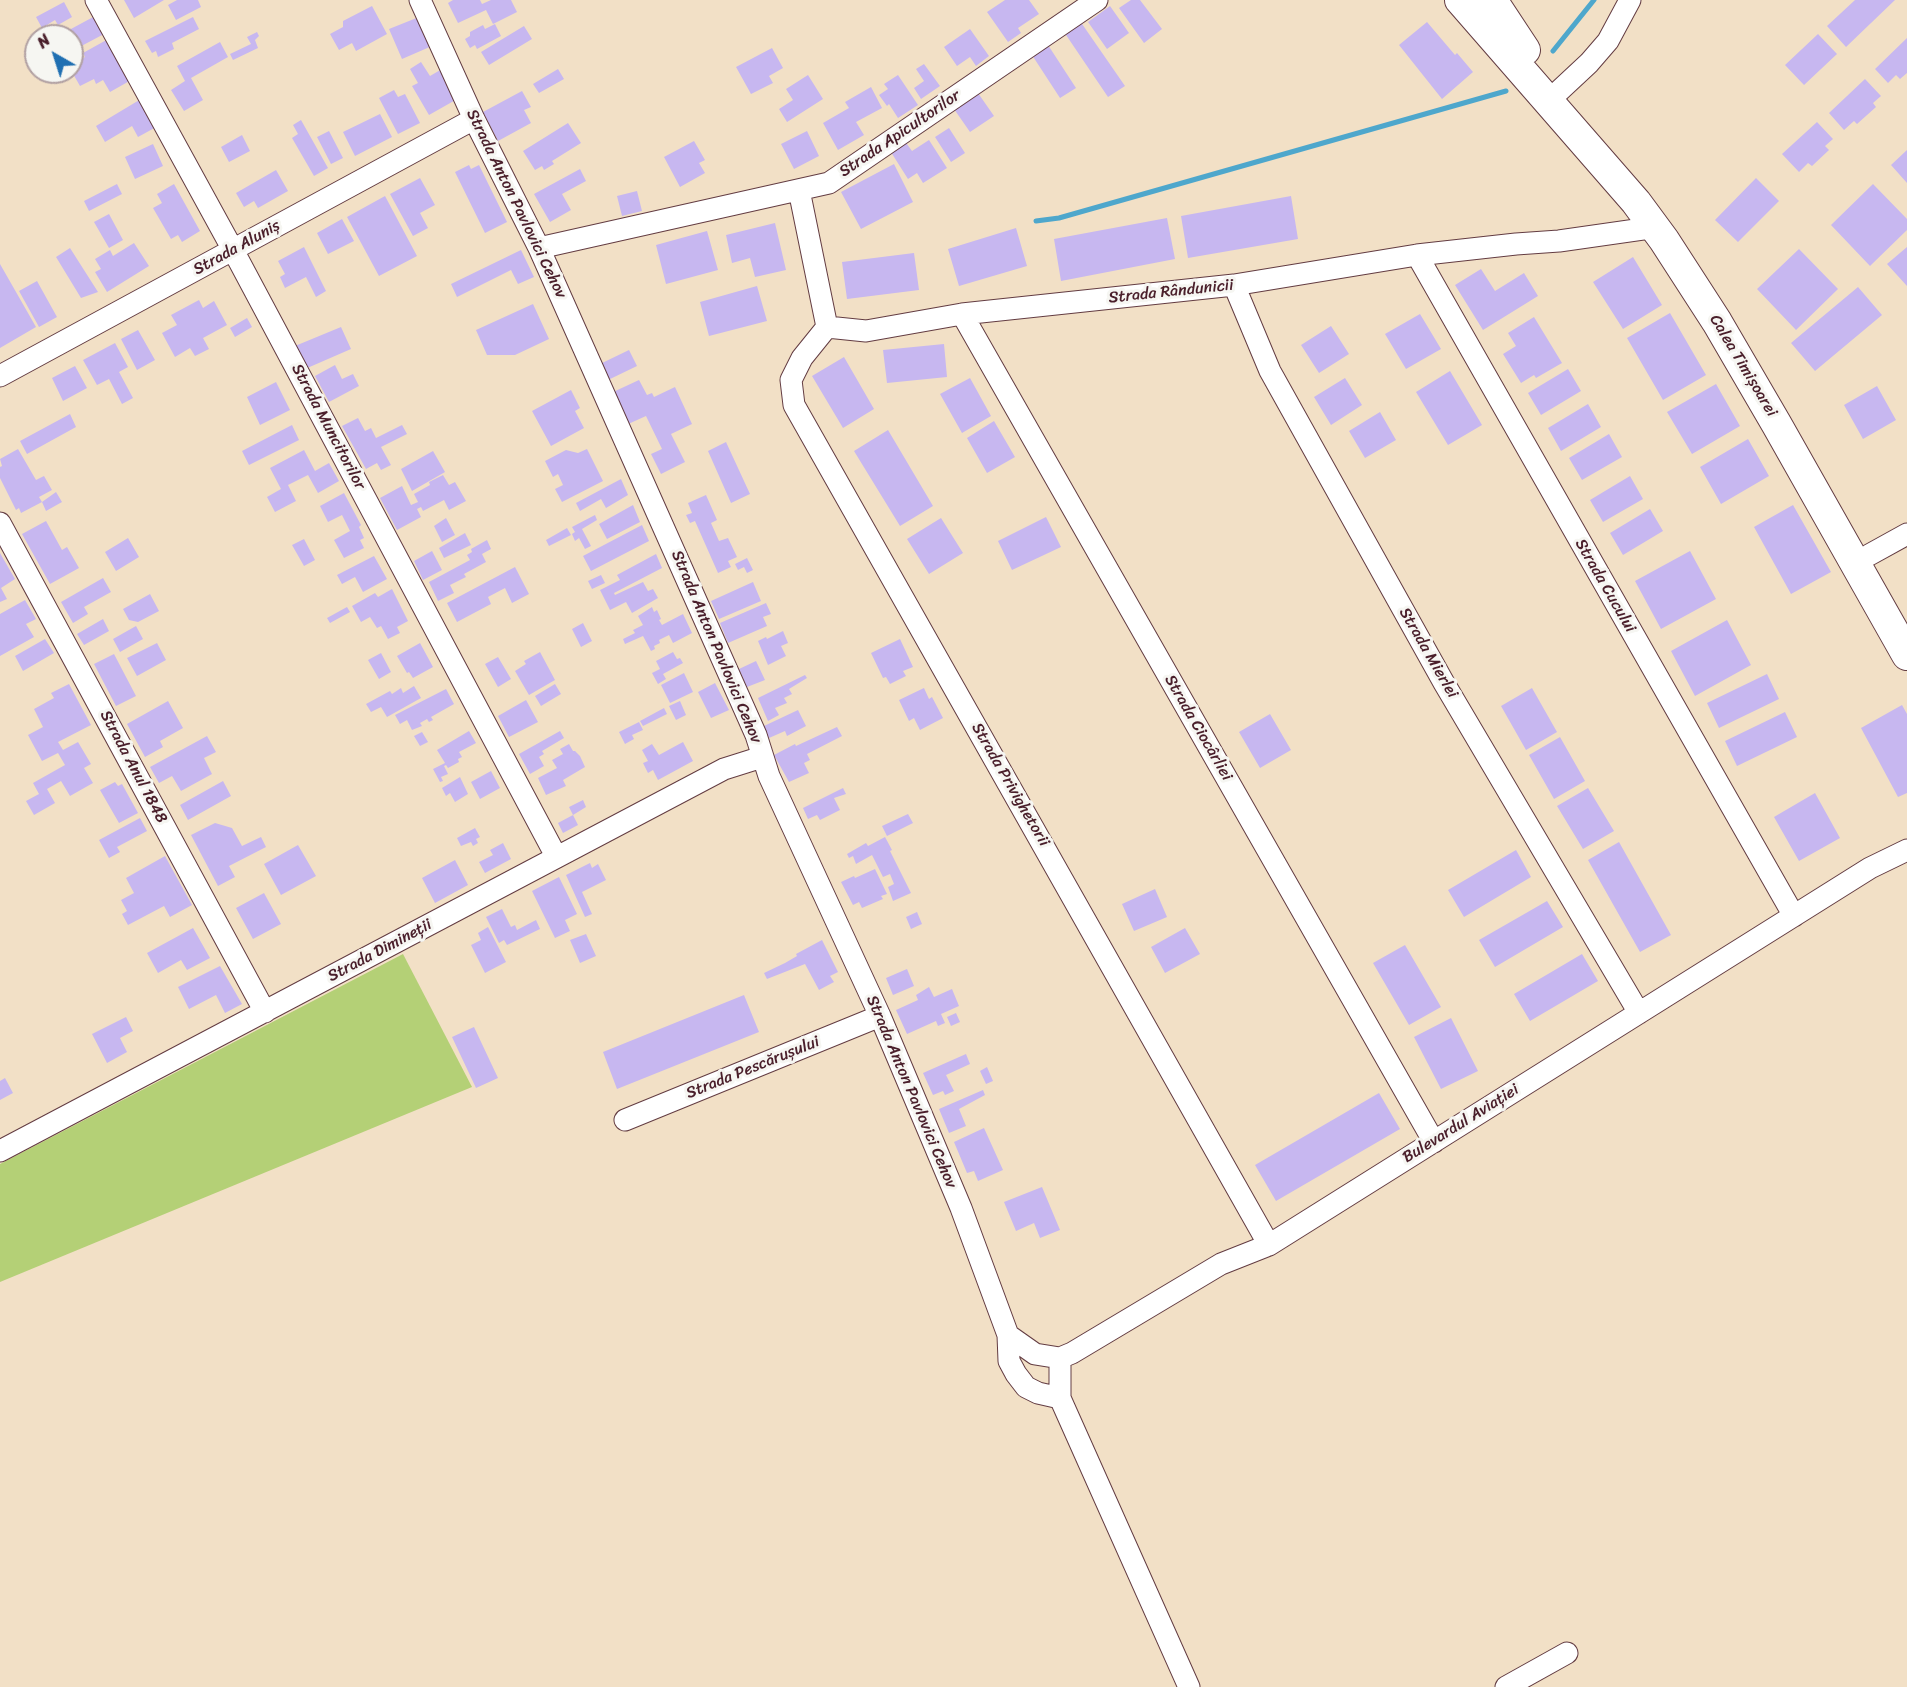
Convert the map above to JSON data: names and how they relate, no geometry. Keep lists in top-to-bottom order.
{
  "streets": {
    "main road": ["Calea Timișoarei"],
    "street": [
      "Strada Apicultorilor",
      "Strada Anton Pavlovici Cehov",
      "Strada Aluniș",
      "Strada Rândunicii",
      "Strada Muncitorilor",
      "Strada Cucului",
      "Strada Mierlei",
      "Strada Ciocârliei",
      "Strada Anul 1848",
      "Strada Privighetorii",
      "Strada Dimineții",
      "Strada Pescărușului",
      "Bulevardul Aviației"
    ]
  },
  "crossings": [
    ["Strada Apicultorilor", "Strada Anton Pavlovici Cehov"],
    ["Strada Anton Pavlovici Cehov", "Strada Aluniș"],
    ["Strada Anton Pavlovici Cehov", "Strada Dimineții"],
    ["Strada Anton Pavlovici Cehov", "Strada Pescărușului"],
    ["Strada Aluniș", "Strada Muncitorilor"],
    ["Strada Rândunicii", "Calea Timișoarei"],
    ["Strada Rândunicii", "Strada Cucului"],
    ["Strada Rândunicii", "Strada Mierlei"],
    ["Strada Rândunicii", "Strada Ciocârliei"],
    ["Strada Rândunicii", "Strada Privighetorii"],
    ["Strada Muncitorilor", "Strada Dimineții"],
    ["Strada Cucului", "Bulevardul Aviației"],
    ["Strada Mierlei", "Bulevardul Aviației"],
    ["Strada Ciocârliei", "Bulevardul Aviației"],
    ["Strada Anul 1848", "Strada Dimineții"],
    ["Strada Privighetorii", "Bulevardul Aviației"]
  ],
  "north": "top left"
}
